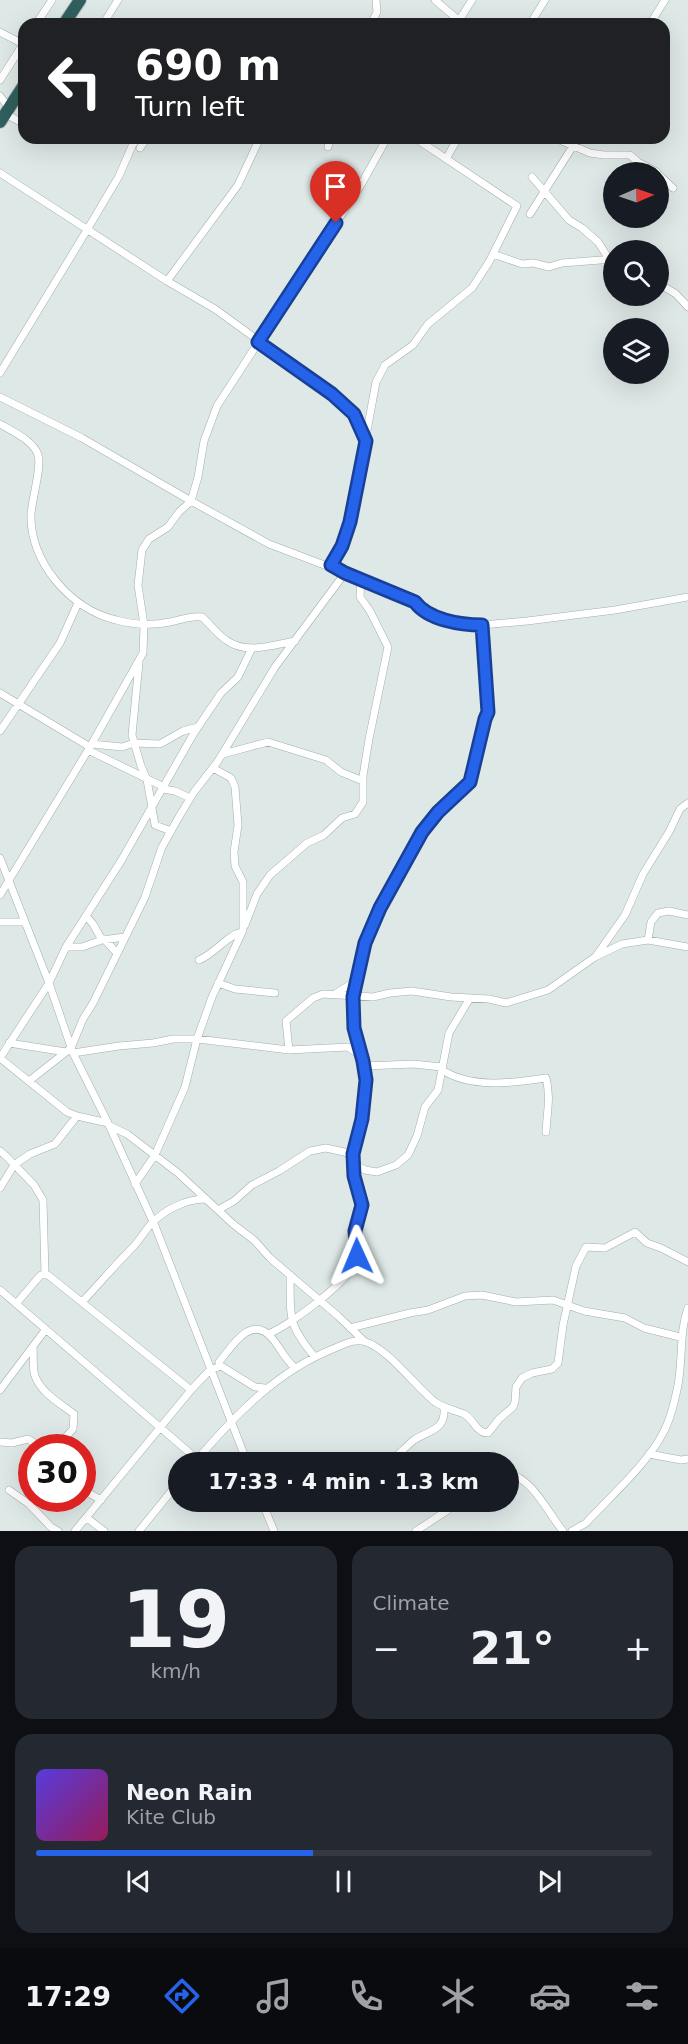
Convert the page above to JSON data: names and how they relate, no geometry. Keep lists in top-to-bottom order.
{
  "north": "right",
  "page": {
    "turn": ["690 m", "Turn left"],
    "limit": "30",
    "trip": "17:33 · 4 min · 1.3 km",
    "tile": [
      ["19", "km/h"],
      "Climate"
    ],
    "heat": ["−", "21°", "+"],
    "song": ["Neon Rain", "Kite Club"],
    "tabs": "17:29"
  }
}
